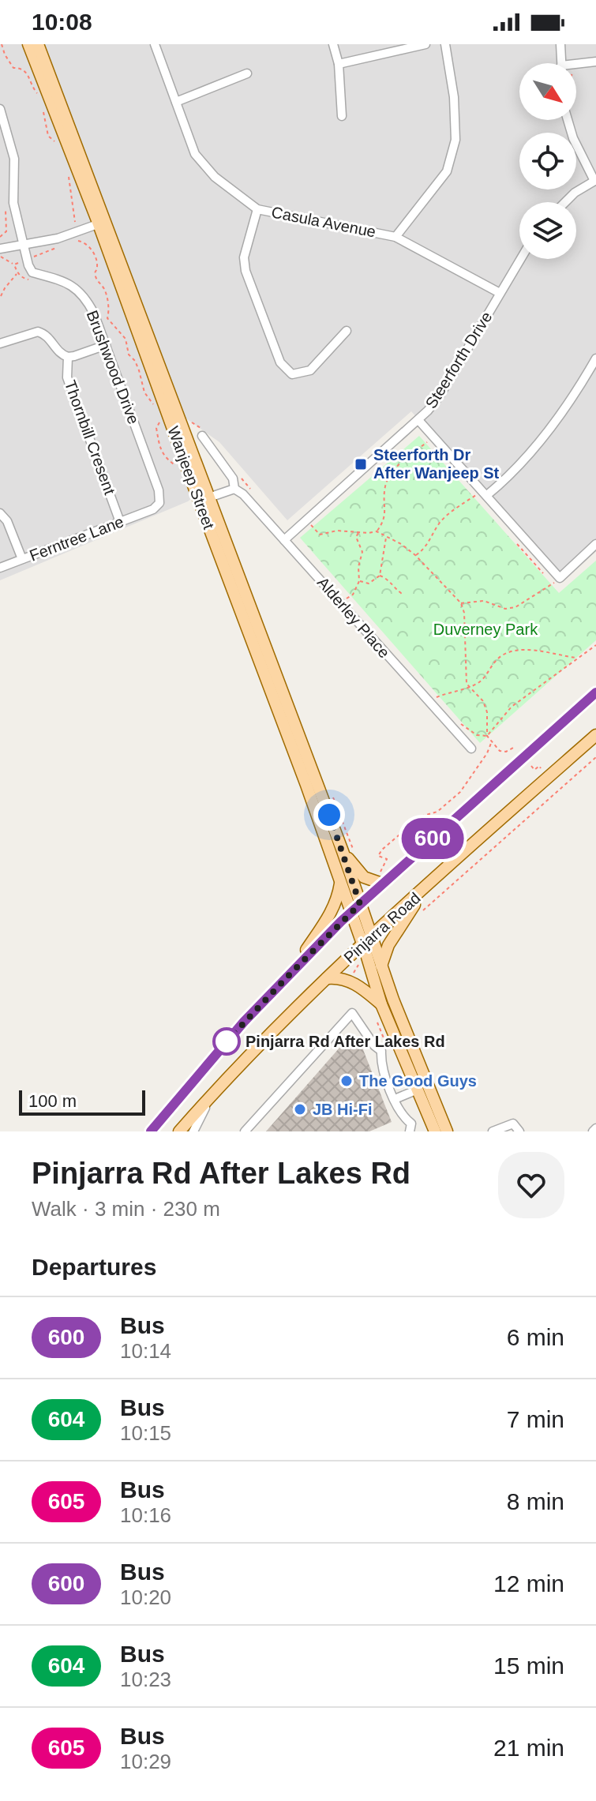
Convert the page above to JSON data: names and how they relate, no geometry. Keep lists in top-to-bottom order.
{
  "streets": {
    "main road": ["Wanjeep Street", "Pinjarra Road"],
    "street": [
      "Casula Avenue",
      "Steerforth Drive",
      "Brushwood Drive",
      "Thornbill Cresent",
      "Ferntree Lane",
      "Alderley Place"
    ]
  },
  "crossings": [
    ["Casula Avenue", "Steerforth Drive"],
    ["Steerforth Drive", "Alderley Place"],
    ["Brushwood Drive", "Ferntree Lane"],
    ["Thornbill Cresent", "Ferntree Lane"],
    ["Wanjeep Street", "Pinjarra Road"]
  ],
  "parks": ["Duverney Park"],
  "places": {
    "transit": ["Steerforth Dr After Wanjeep St"],
    "other": ["Pinjarra Rd After Lakes Rd", "The Good Guys", "JB Hi-Fi"]
  },
  "lines": ["bus line 600"],
  "scale_bar": "100 m",
  "north": "bottom right",
  "page": {
    "status": "10:08",
    "on_map": "600",
    "scale": "100 m",
    "heading": [
      ["Pinjarra Rd After Lakes Rd", "Walk · 3 min · 230 m"],
      "Departures"
    ],
    "list": [
      {
        "mark": "600",
        "name": "Bus",
        "note": "10:14",
        "value": "6 min"
      },
      {
        "mark": "604",
        "name": "Bus",
        "note": "10:15",
        "value": "7 min"
      },
      {
        "mark": "605",
        "name": "Bus",
        "note": "10:16",
        "value": "8 min"
      },
      {
        "mark": "600",
        "name": "Bus",
        "note": "10:20",
        "value": "12 min"
      },
      {
        "mark": "604",
        "name": "Bus",
        "note": "10:23",
        "value": "15 min"
      },
      {
        "mark": "605",
        "name": "Bus",
        "note": "10:29",
        "value": "21 min"
      }
    ]
  }
}
